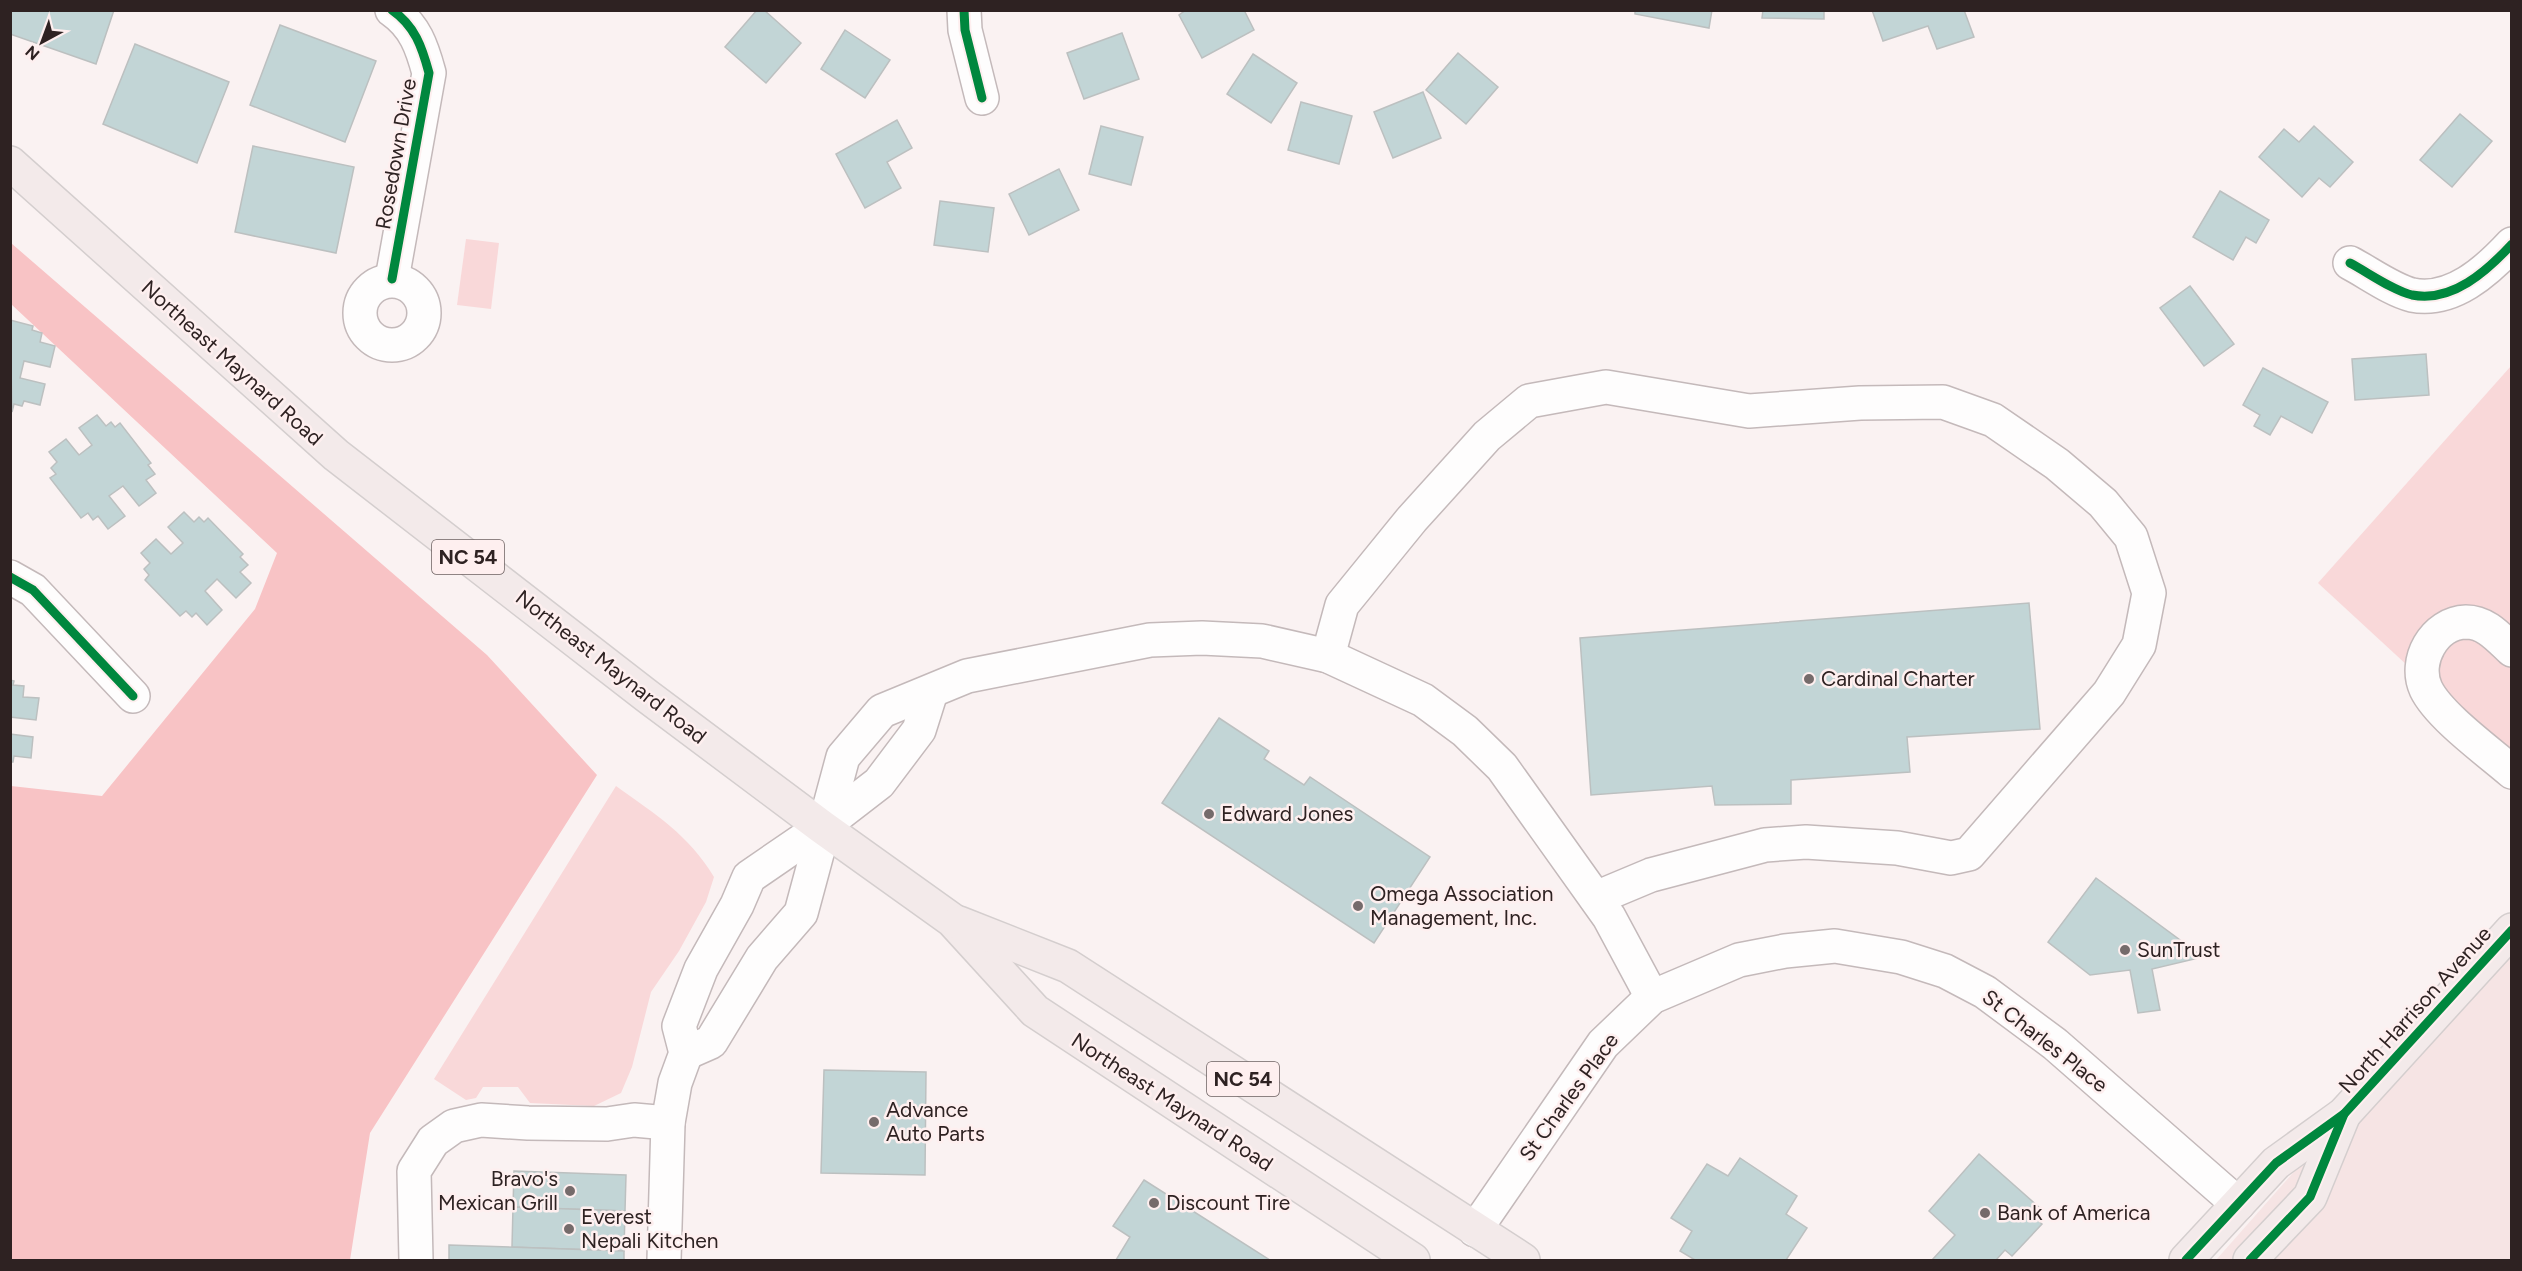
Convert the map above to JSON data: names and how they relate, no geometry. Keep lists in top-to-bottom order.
{
  "streets": {
    "main road": ["Northeast Maynard Road", "NC 54", "North Harrison Avenue"],
    "street": ["Rosedown Drive", "St Charles Place"]
  },
  "crossings": [
    ["Northeast Maynard Road", "St Charles Place"],
    ["North Harrison Avenue", "St Charles Place"]
  ],
  "places": [
    "Cardinal Charter",
    "Edward Jones",
    "Omega Association Management, Inc.",
    "SunTrust",
    "Advance Auto Parts",
    "Bravo's Mexican Grill",
    "Discount Tire",
    "Bank of America",
    "Everest Nepali Kitchen"
  ],
  "north": "bottom left"
}
